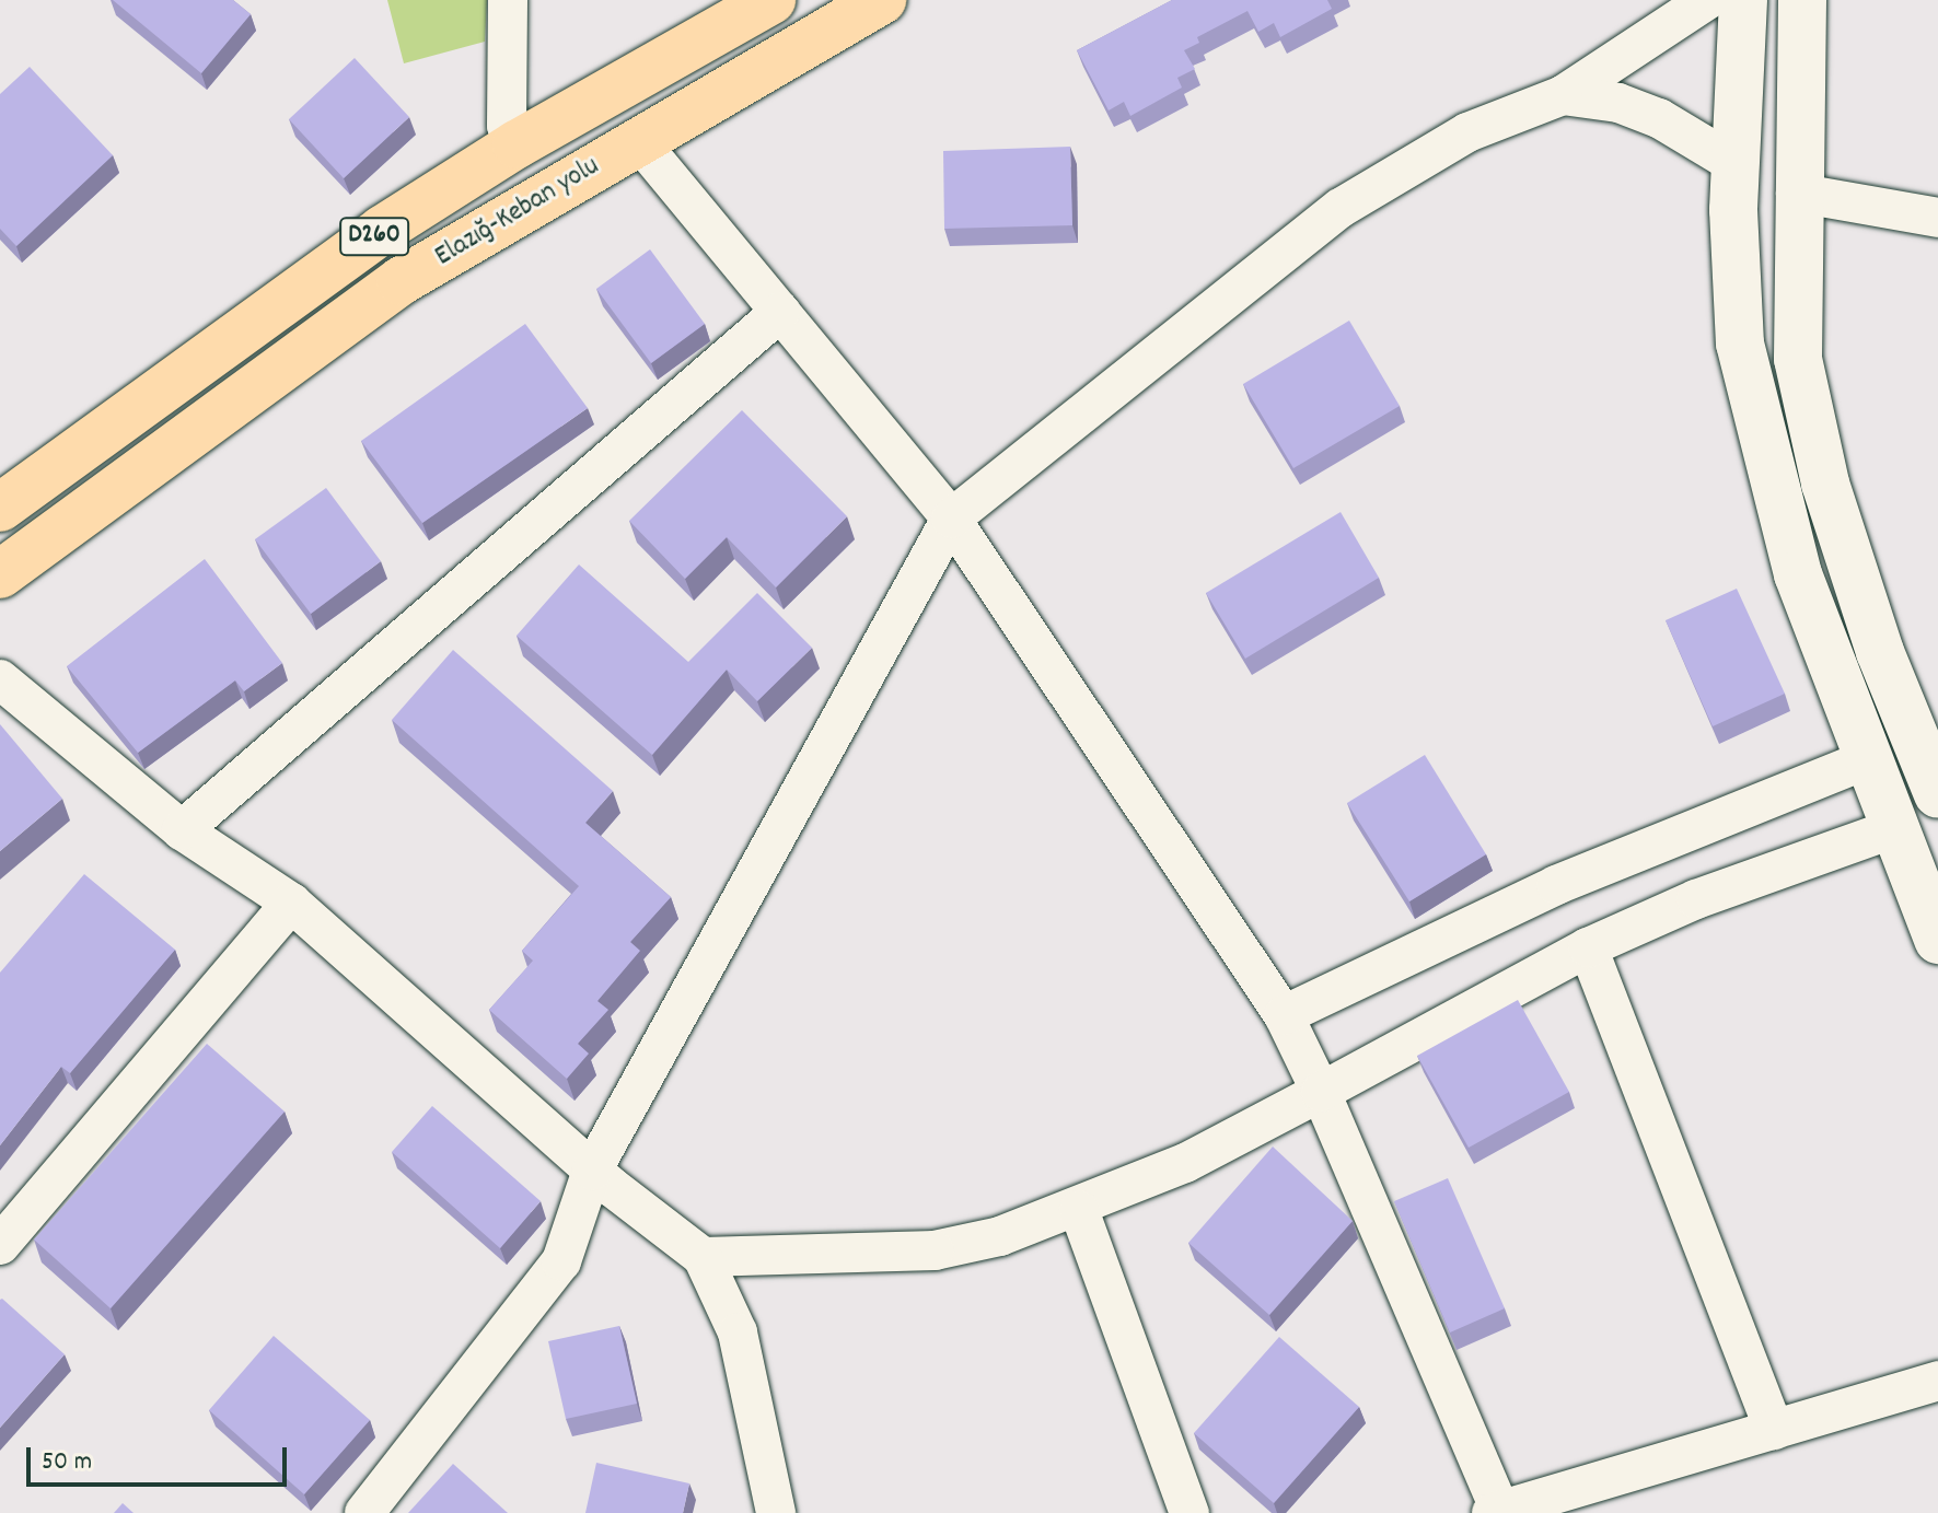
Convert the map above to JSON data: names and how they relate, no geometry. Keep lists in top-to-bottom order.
{
  "streets": {
    "highway": ["Elazığ-Keban yolu", "D260"]
  },
  "scale_bar": "50 m"
}
